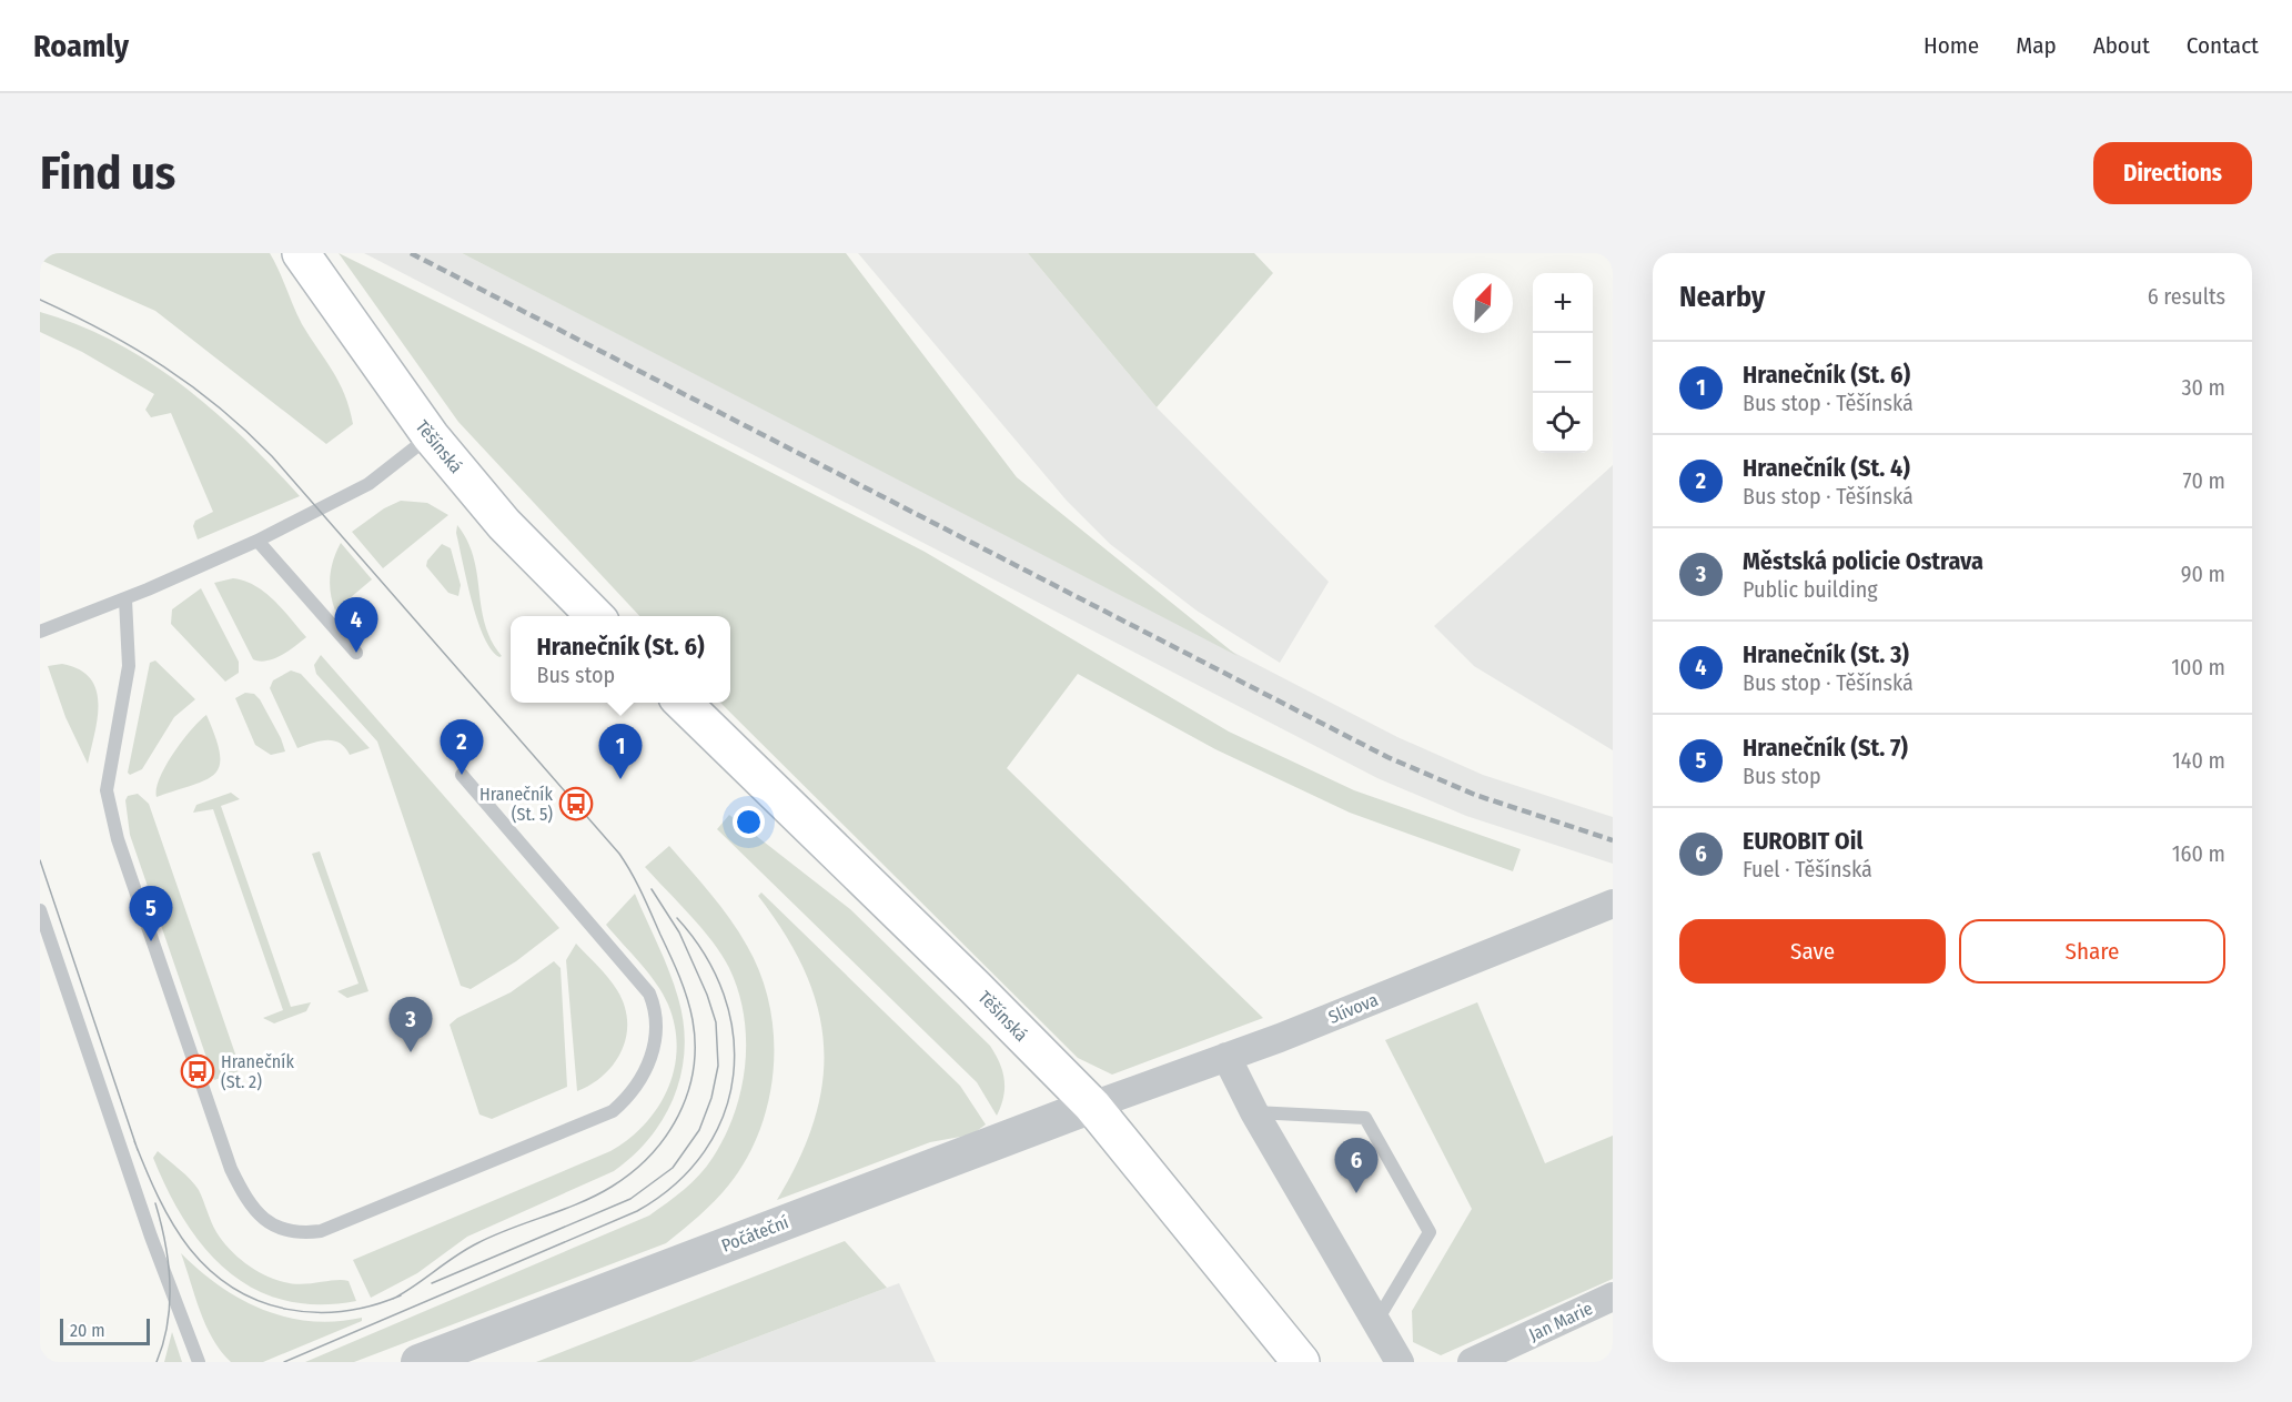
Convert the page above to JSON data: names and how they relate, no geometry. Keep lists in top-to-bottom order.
{
  "streets": {
    "main road": ["Těšínská"],
    "street": ["Slívova", "Počáteční", "Jan Marie"]
  },
  "crossings": [
    ["Těšínská", "Slívova"],
    ["Těšínská", "Počáteční"],
    ["Slívova", "Počáteční"]
  ],
  "places": {
    "bus stop": ["Hranečník (St. 5)", "Hranečník (St. 2)"]
  },
  "scale_bar": "20 m",
  "north": "top right",
  "page": {
    "header": "Roamly",
    "nav": [
      "Home",
      "Map",
      "About",
      "Contact"
    ],
    "buttons": [
      "Directions",
      ["Save", "Share"]
    ],
    "title": "Find us",
    "heading": ["Nearby", "6 results"],
    "map_buttons": ["+", "−"],
    "list": [
      {
        "mark": "1",
        "name": "Hranečník (St. 6)",
        "note": "Bus stop · Těšínská",
        "value": "30 m"
      },
      {
        "mark": "2",
        "name": "Hranečník (St. 4)",
        "note": "Bus stop · Těšínská",
        "value": "70 m"
      },
      {
        "mark": "3",
        "name": "Městská policie Ostrava",
        "note": "Public building",
        "value": "90 m"
      },
      {
        "mark": "4",
        "name": "Hranečník (St. 3)",
        "note": "Bus stop · Těšínská",
        "value": "100 m"
      },
      {
        "mark": "5",
        "name": "Hranečník (St. 7)",
        "note": "Bus stop",
        "value": "140 m"
      },
      {
        "mark": "6",
        "name": "EUROBIT Oil",
        "note": "Fuel · Těšínská",
        "value": "160 m"
      }
    ],
    "pins": [
      "4",
      "2",
      "1",
      "5",
      "3",
      "6"
    ],
    "popup": ["Hranečník (St. 6)", "Bus stop"],
    "scale": "20 m"
  }
}
